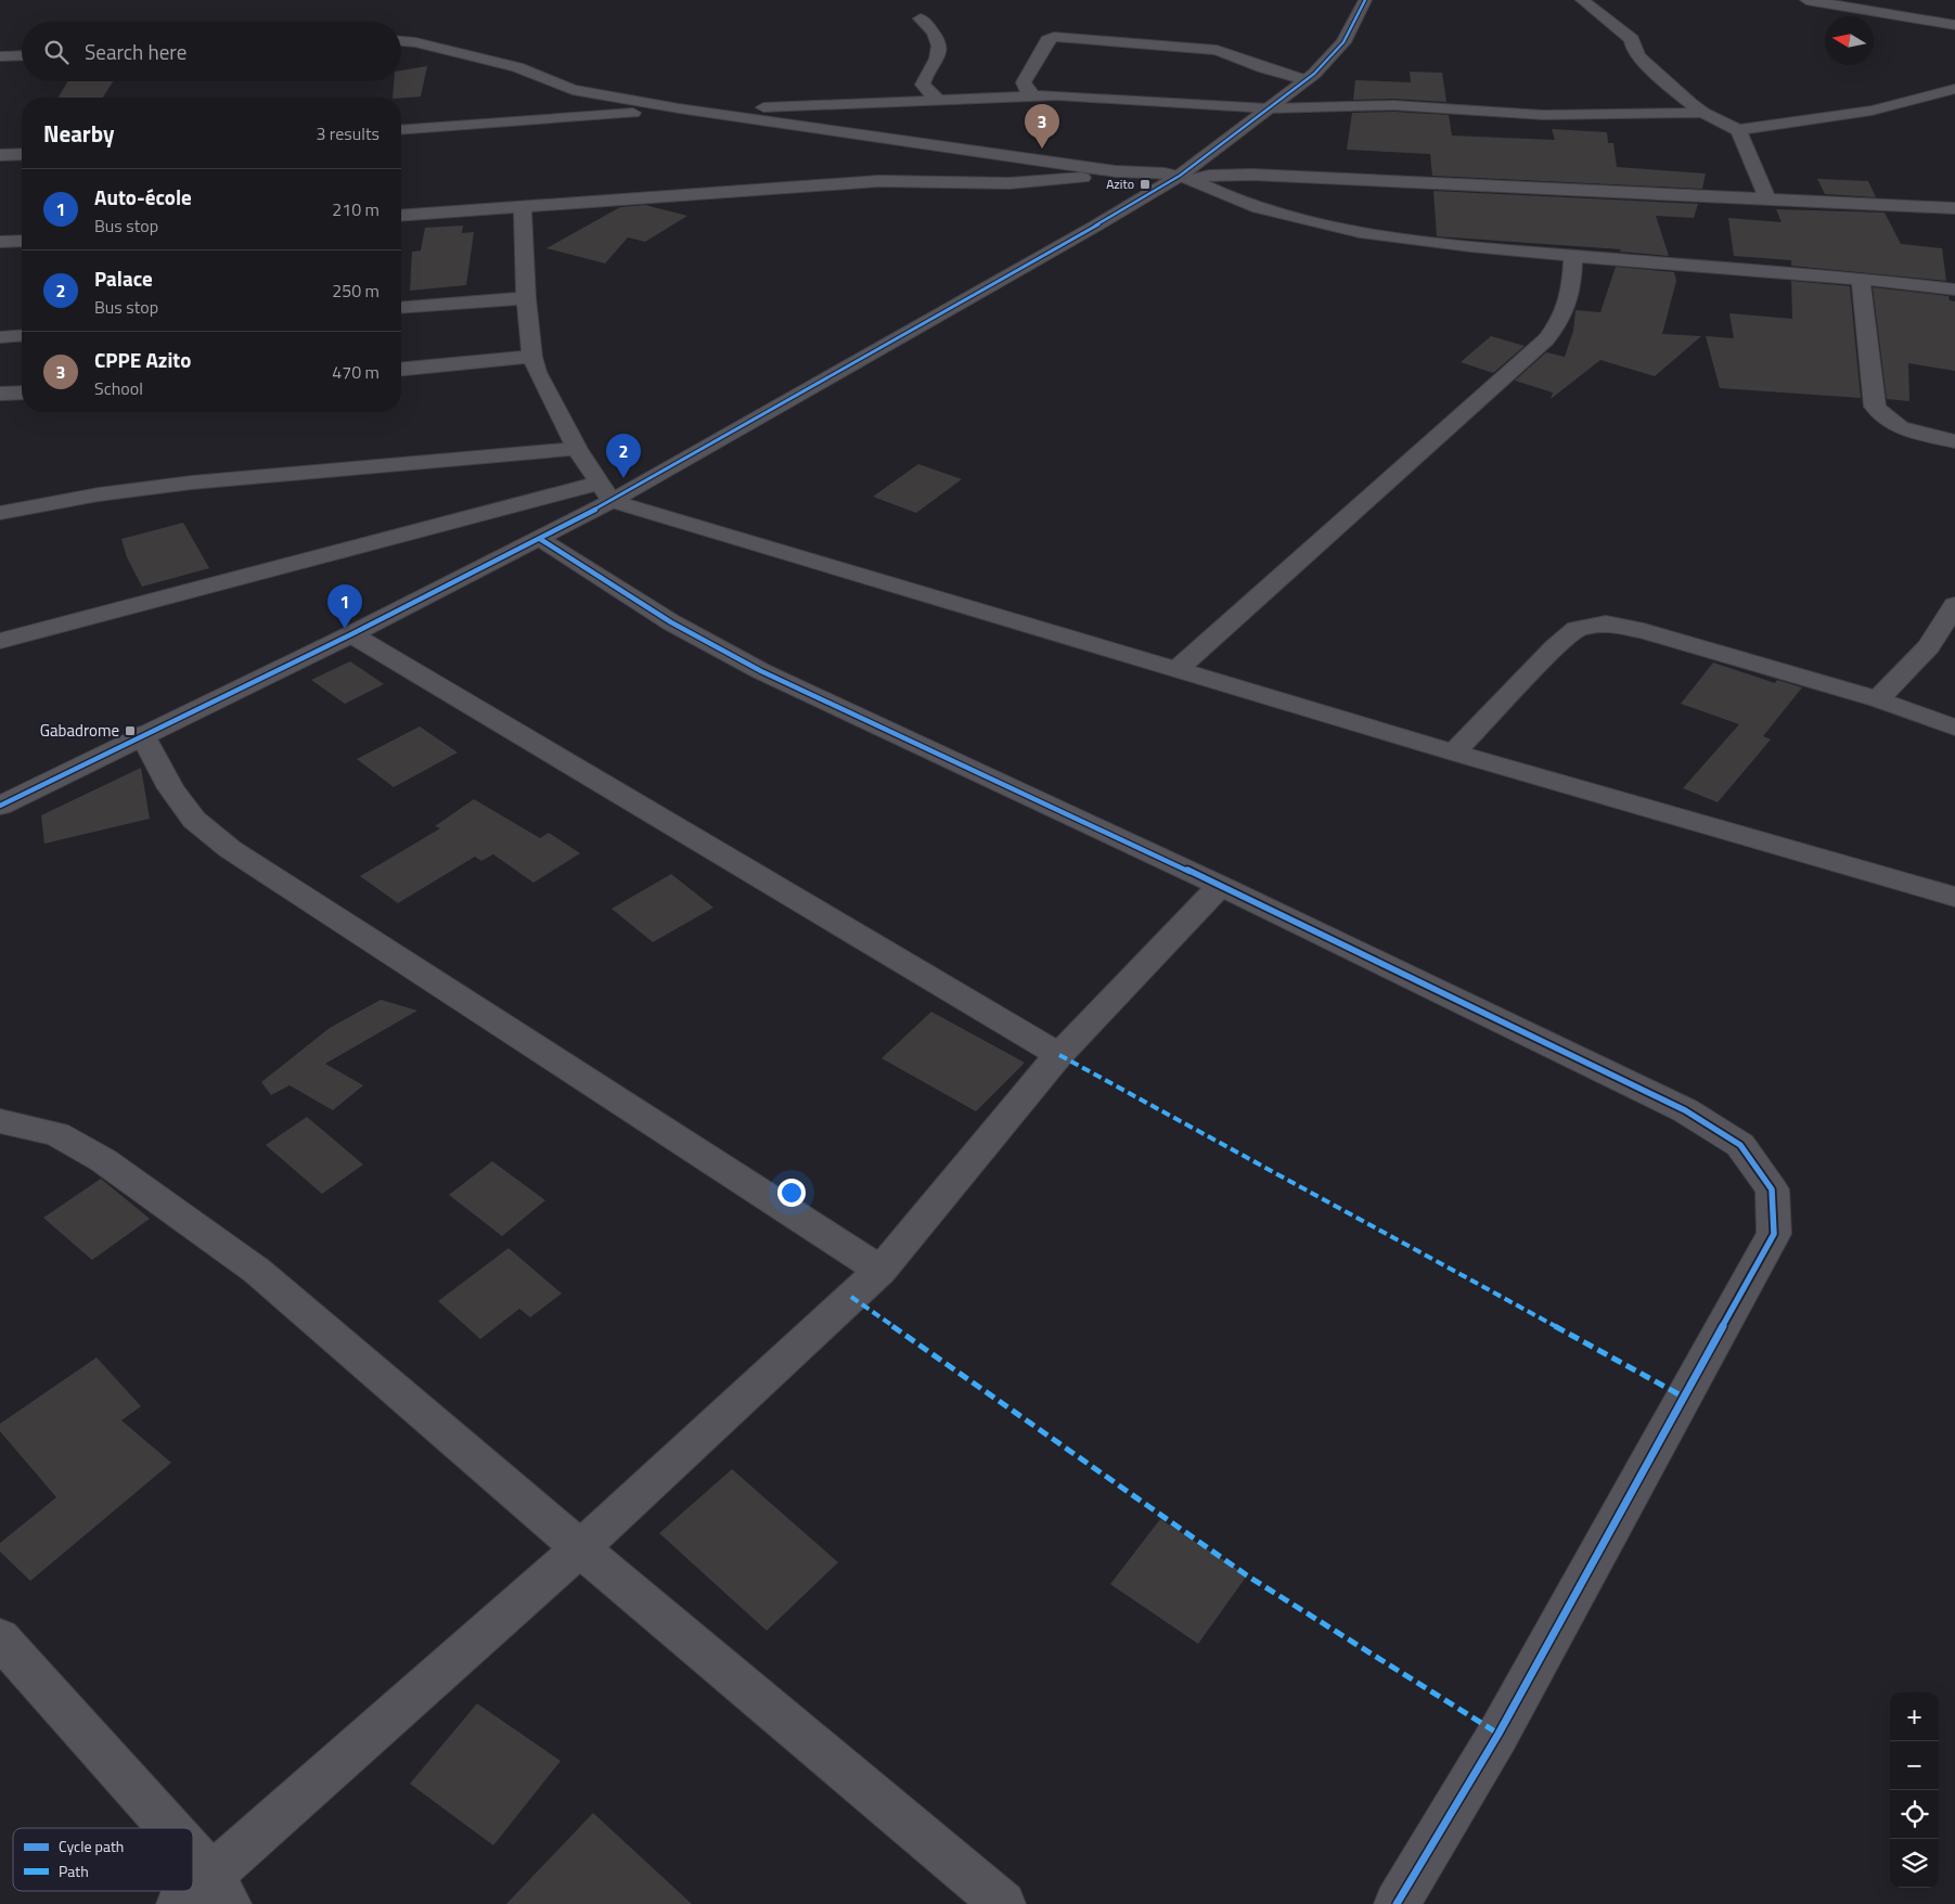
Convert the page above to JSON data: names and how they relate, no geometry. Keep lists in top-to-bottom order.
{
  "places": {
    "transit": ["Azito", "Gabadrome"]
  },
  "legend": ["Cycle path", "Path"],
  "north": "left",
  "page": {
    "search": "Search here",
    "heading": ["Nearby", "3 results"],
    "pins": ["3", "2", "1"],
    "list": [
      {
        "mark": "1",
        "name": "Auto-école",
        "note": "Bus stop",
        "value": "210 m"
      },
      {
        "mark": "2",
        "name": "Palace",
        "note": "Bus stop",
        "value": "250 m"
      },
      {
        "mark": "3",
        "name": "CPPE Azito",
        "note": "School",
        "value": "470 m"
      }
    ],
    "map_buttons": ["+", "−"]
  }
}
